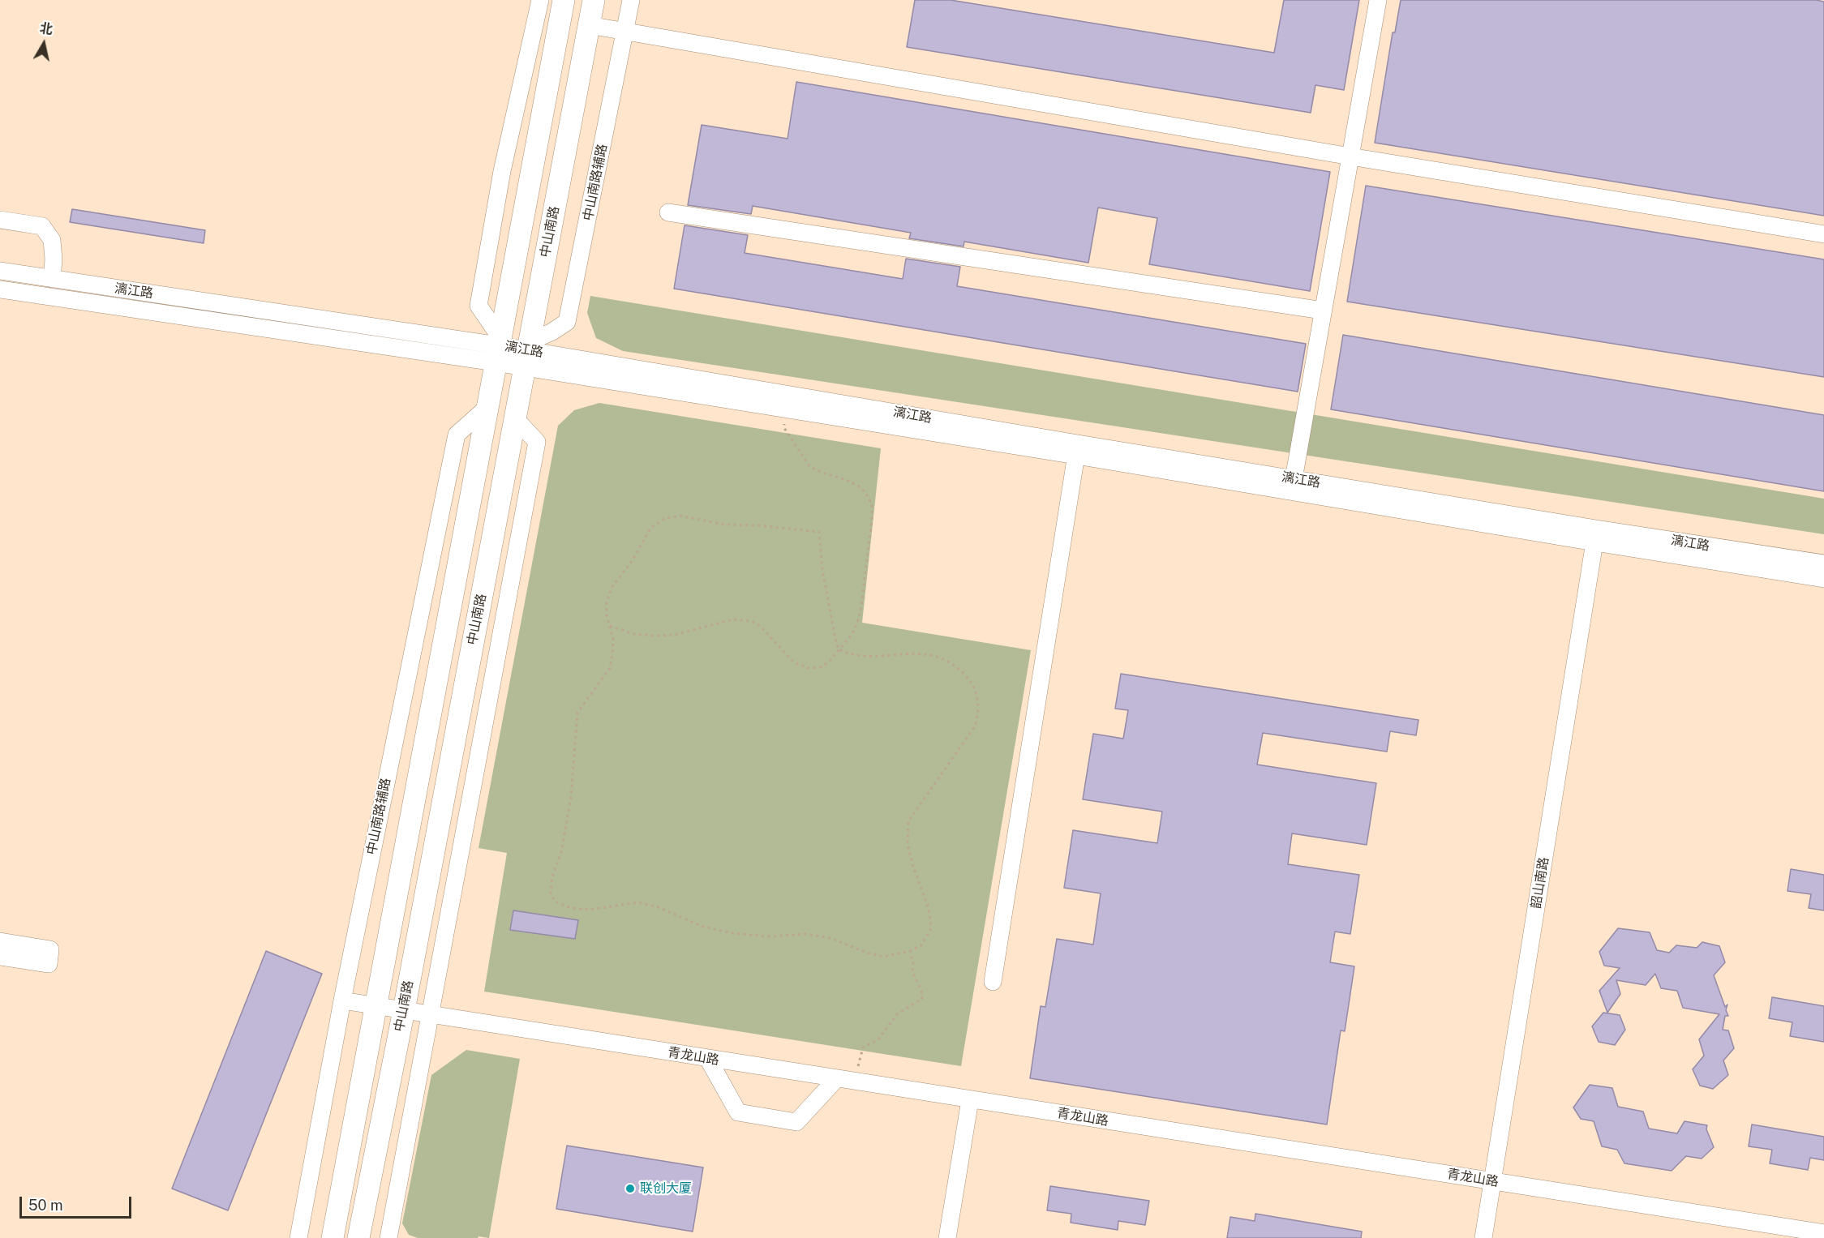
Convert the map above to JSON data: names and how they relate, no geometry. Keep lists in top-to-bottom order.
{
  "streets": {
    "main road": ["中山南路"],
    "street": [
      "中山南路辅路",
      "漓江路",
      "韶山南路",
      "青龙山路"
    ]
  },
  "crossings": [
    ["中山南路辅路", "中山南路"],
    ["中山南路辅路", "漓江路"],
    ["中山南路辅路", "青龙山路"],
    ["中山南路", "漓江路"],
    ["中山南路", "青龙山路"],
    ["漓江路", "韶山南路"],
    ["韶山南路", "青龙山路"]
  ],
  "places": ["联创大厦"],
  "scale_bar": "50 m",
  "north": "top"
}
